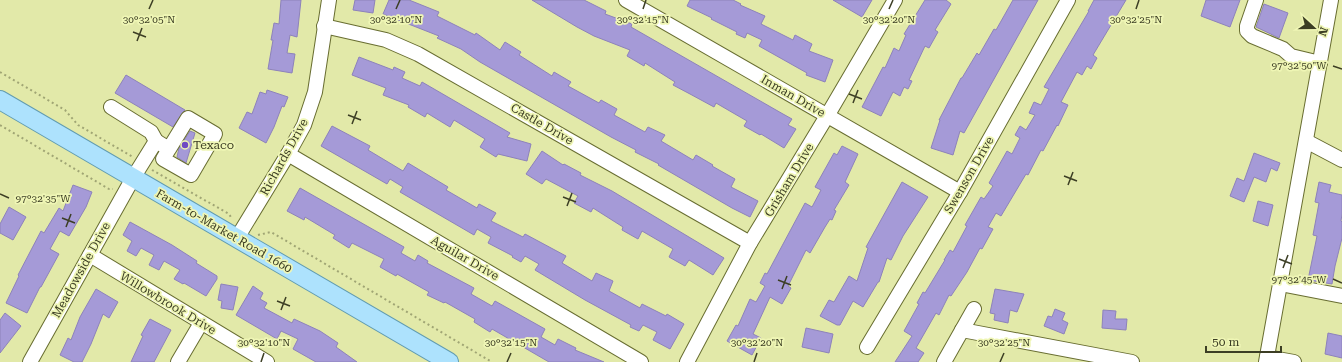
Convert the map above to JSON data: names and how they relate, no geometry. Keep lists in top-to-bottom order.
{
  "streets": {
    "main road": ["Farm-to-Market Road 1660"],
    "street": [
      "Inman Drive",
      "Castle Drive",
      "Richards Drive",
      "Swenson Drive",
      "Grisham Drive",
      "Aguilar Drive",
      "Meadowside Drive",
      "Willowbrook Drive"
    ]
  },
  "crossings": [
    ["Inman Drive", "Swenson Drive"],
    ["Inman Drive", "Grisham Drive"],
    ["Castle Drive", "Richards Drive"],
    ["Castle Drive", "Grisham Drive"],
    ["Richards Drive", "Farm-to-Market Road 1660"],
    ["Richards Drive", "Aguilar Drive"],
    ["Farm-to-Market Road 1660", "Meadowside Drive"],
    ["Meadowside Drive", "Willowbrook Drive"]
  ],
  "places": ["Texaco"],
  "scale_bar": "50 m",
  "north": "right",
  "coordinates": [
    "30°32'25\"N",
    "30°32'05\"N",
    "30°32'10\"N",
    "30°32'15\"N",
    "30°32'20\"N",
    "97°32'50\"W",
    "97°32'35\"W",
    "97°32'45\"W"
  ]
}
